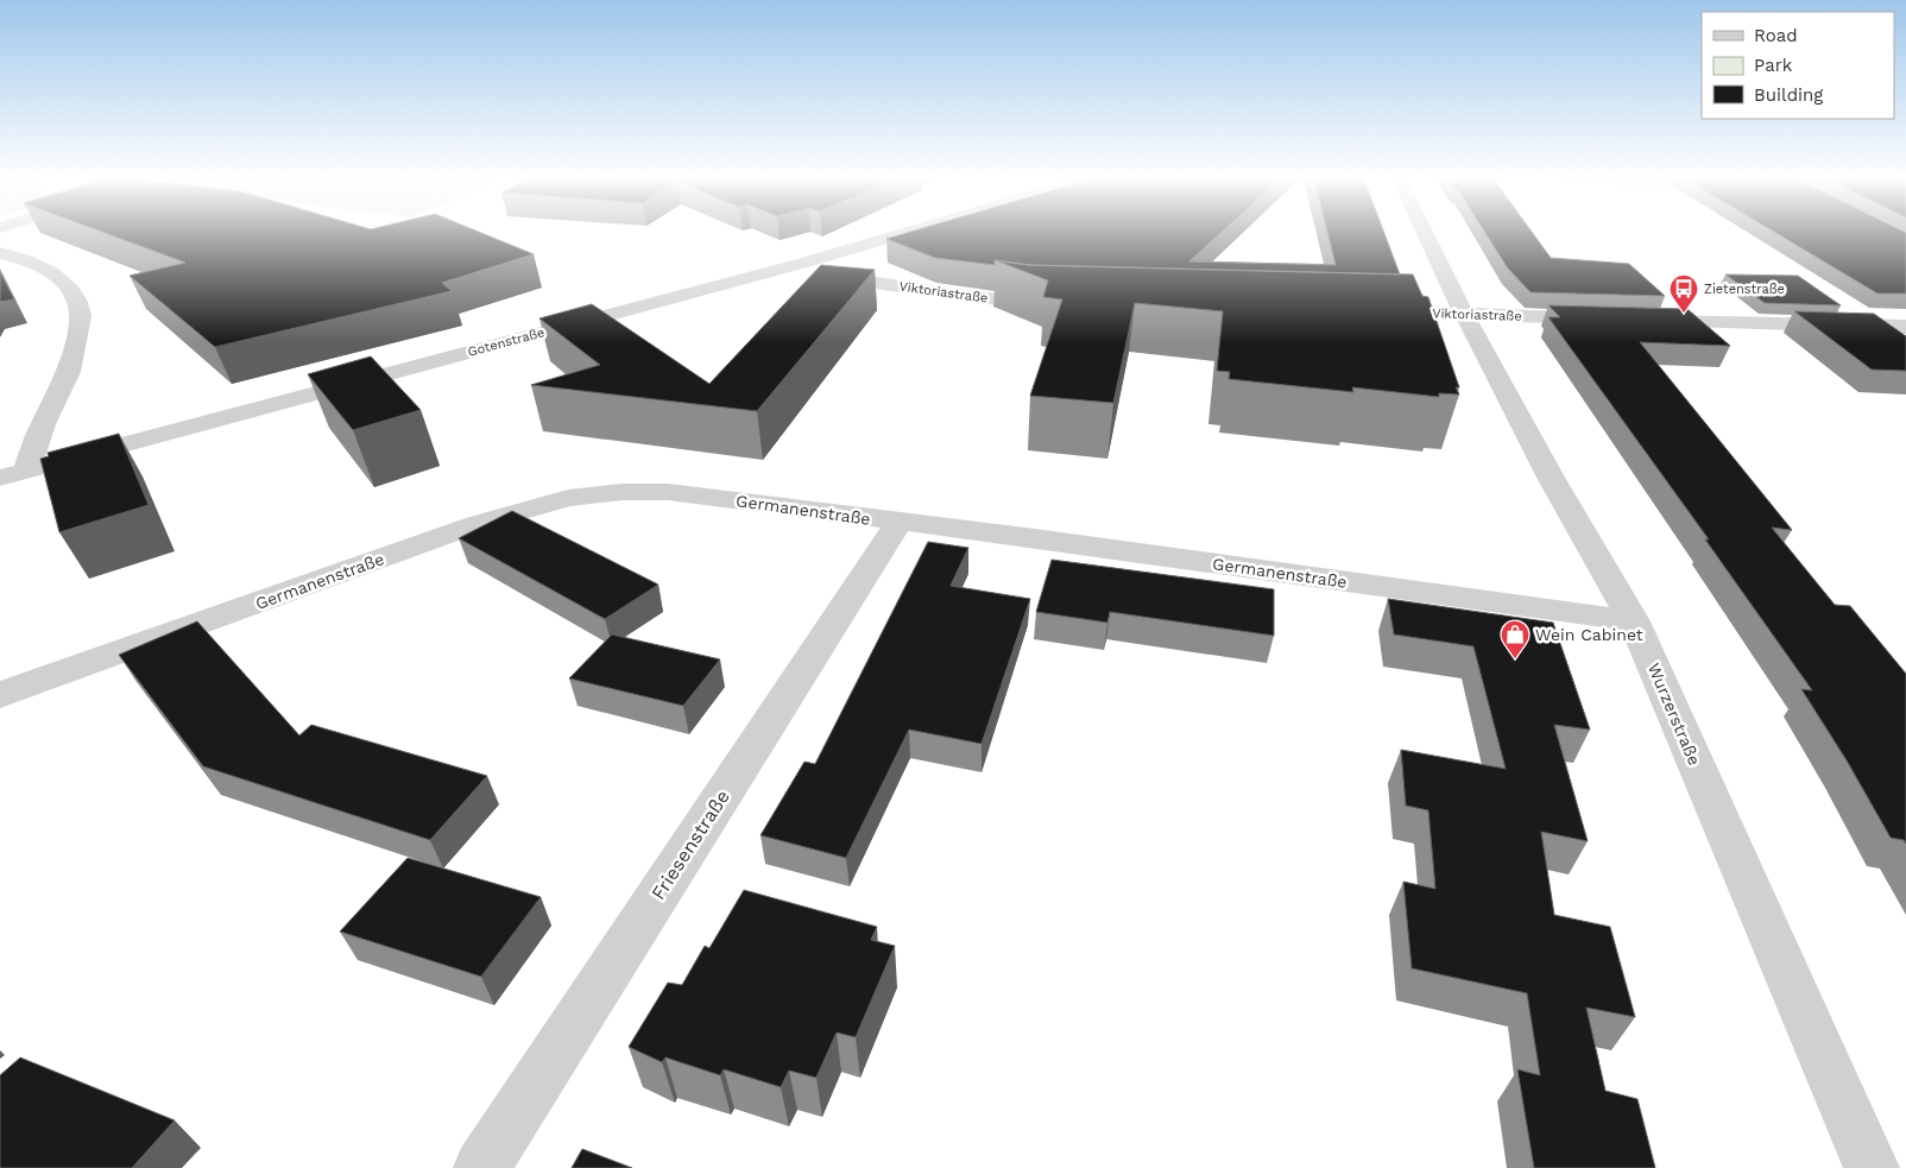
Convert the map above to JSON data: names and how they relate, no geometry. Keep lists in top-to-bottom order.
{
  "streets": {
    "street": [
      "Viktoriastraße",
      "Gotenstraße",
      "Germanenstraße",
      "Wurzerstraße",
      "Friesenstraße"
    ]
  },
  "crossings": [
    ["Viktoriastraße", "Gotenstraße"],
    ["Viktoriastraße", "Wurzerstraße"],
    ["Germanenstraße", "Wurzerstraße"],
    ["Germanenstraße", "Friesenstraße"]
  ],
  "places": {
    "bus stop": ["Zietenstraße"],
    "shop": ["Wein Cabinet"]
  },
  "legend": ["Road", "Park", "Building"]
}
